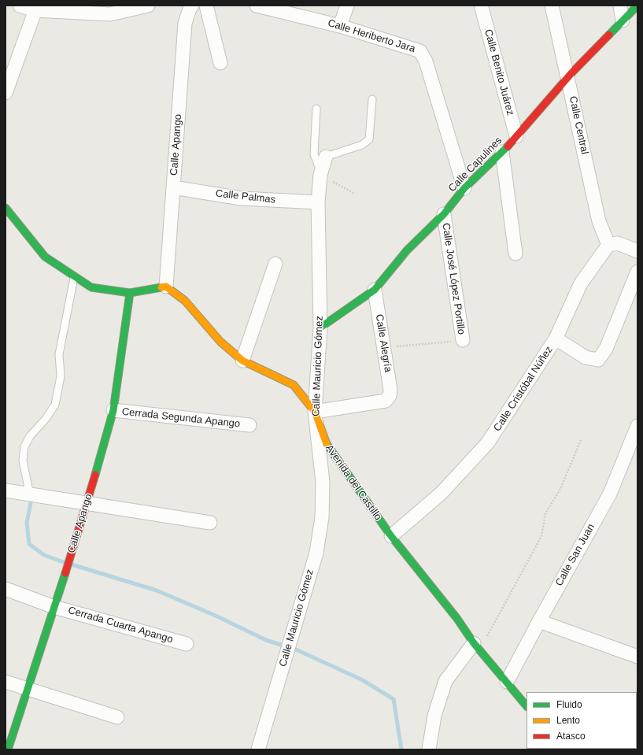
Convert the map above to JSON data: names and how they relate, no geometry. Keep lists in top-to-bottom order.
{
  "streets": {
    "street": [
      "Calle Heriberto Jara",
      "Calle Benito Juárez",
      "Calle Central",
      "Calle Apango",
      "Calle Capulines",
      "Calle Palmas",
      "Calle José López Portillo",
      "Calle Alegría",
      "Calle Mauricio Gómez",
      "Calle Cristóbal Núñez",
      "Cerrada Segunda Apango",
      "Avenida del Castillo",
      "Calle San Juan",
      "Cerrada Cuarta Apango"
    ]
  },
  "crossings": [
    ["Calle Heriberto Jara", "Calle Capulines"],
    ["Calle Benito Juárez", "Calle Capulines"],
    ["Calle Central", "Calle Capulines"],
    ["Calle Central", "Calle Cristóbal Núñez"],
    ["Calle Apango", "Calle Palmas"],
    ["Calle Apango", "Cerrada Segunda Apango"],
    ["Calle Apango", "Avenida del Castillo"],
    ["Calle Apango", "Cerrada Cuarta Apango"],
    ["Calle Capulines", "Calle José López Portillo"],
    ["Calle Capulines", "Calle Alegría"],
    ["Calle Capulines", "Calle Mauricio Gómez"],
    ["Calle Palmas", "Calle Mauricio Gómez"],
    ["Calle José López Portillo", "Calle Alegría"],
    ["Calle Alegría", "Calle Mauricio Gómez"],
    ["Calle Alegría", "Avenida del Castillo"],
    ["Calle Mauricio Gómez", "Avenida del Castillo"],
    ["Calle Cristóbal Núñez", "Avenida del Castillo"],
    ["Avenida del Castillo", "Calle San Juan"]
  ],
  "legend": ["Fluido", "Lento", "Atasco"]
}
